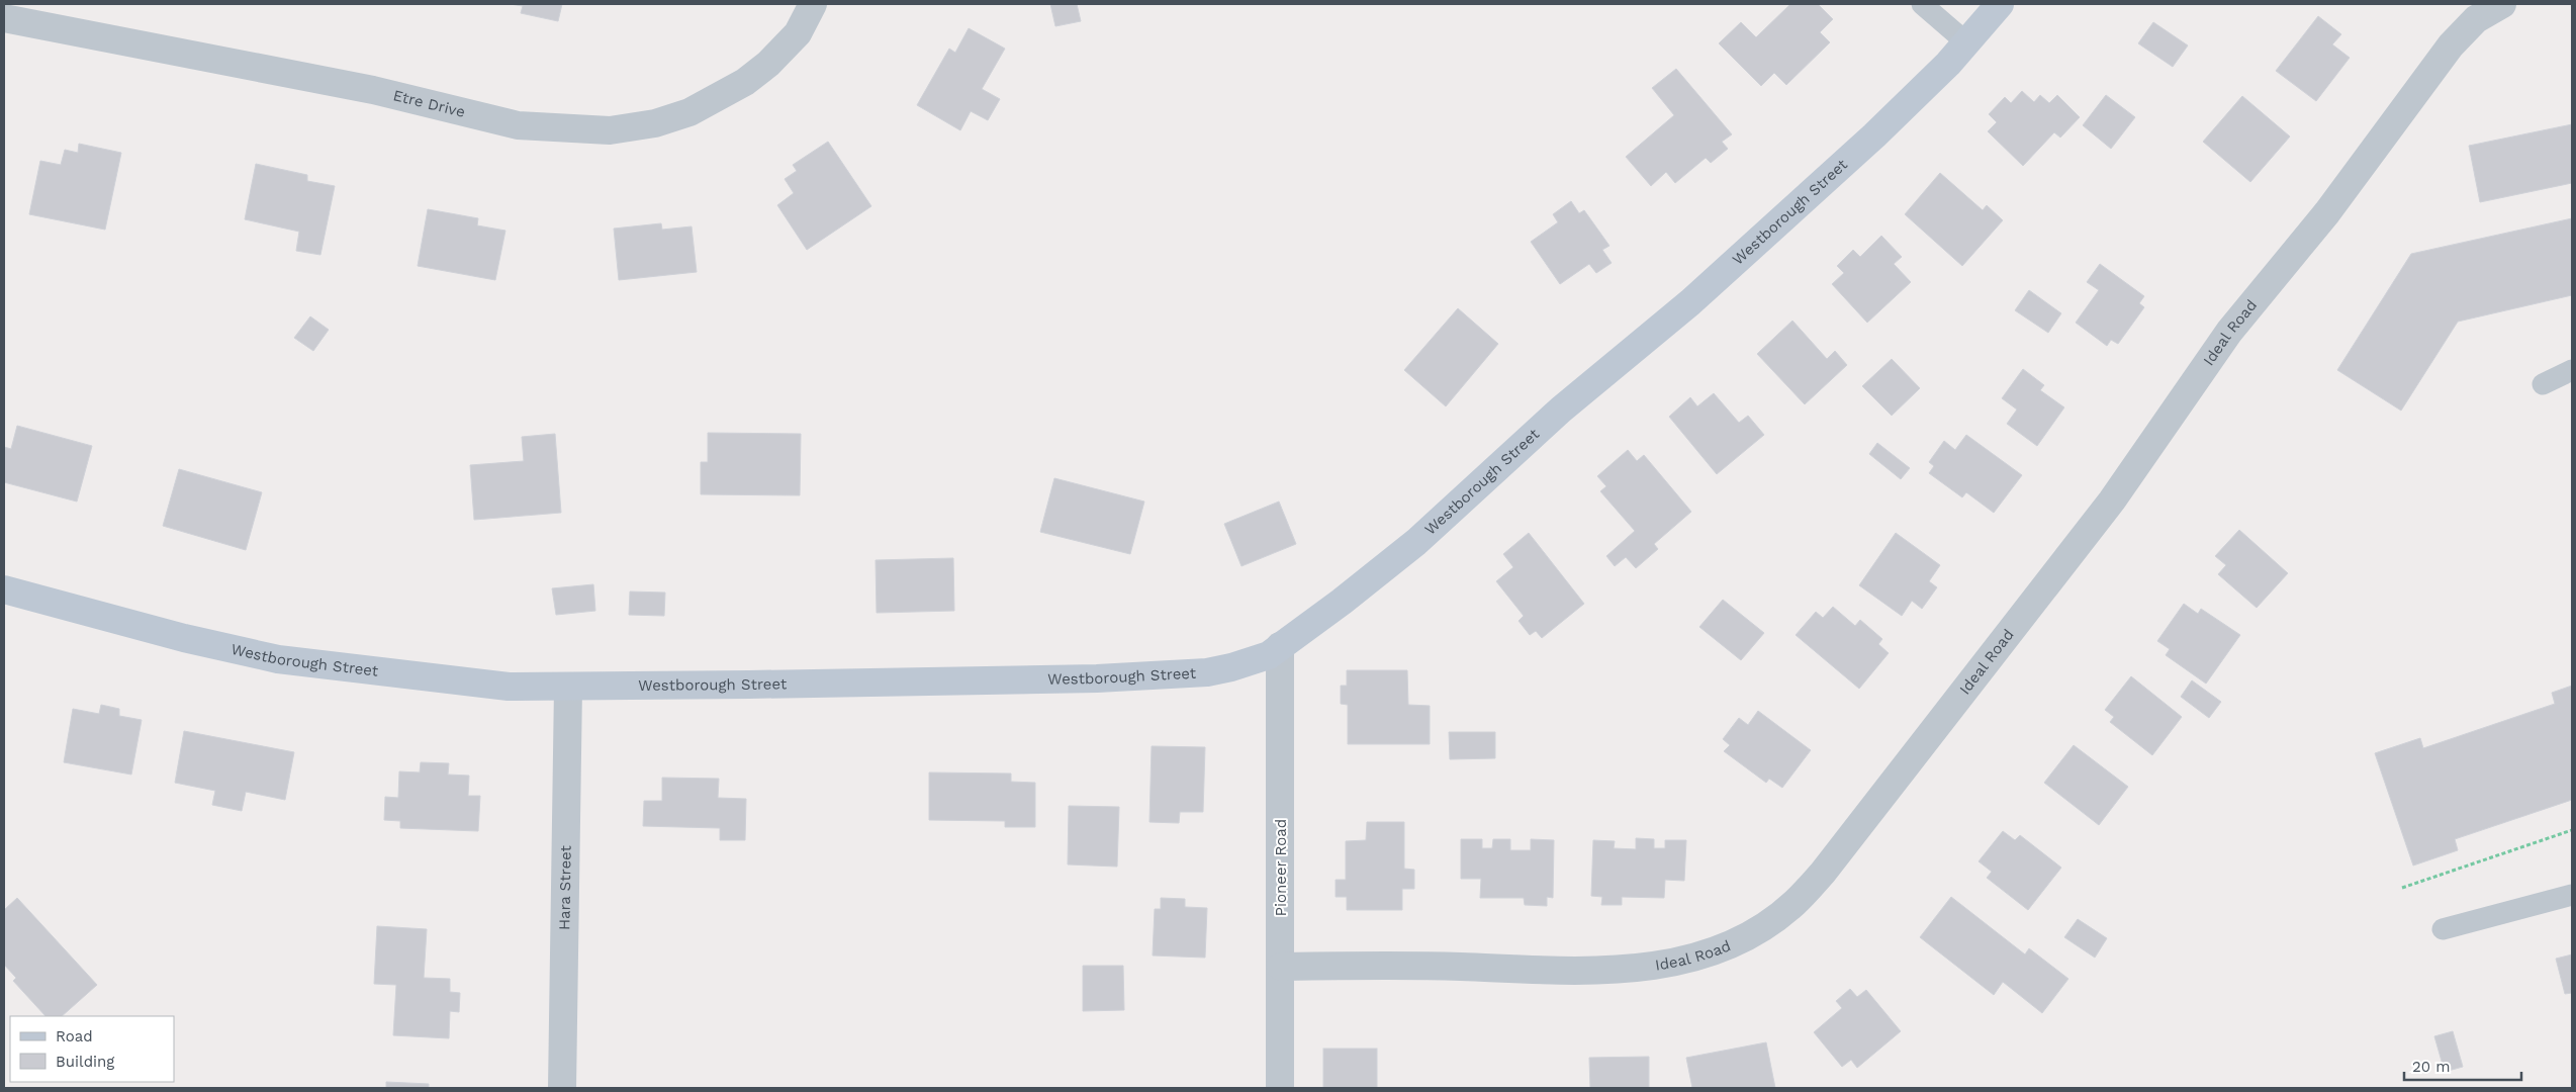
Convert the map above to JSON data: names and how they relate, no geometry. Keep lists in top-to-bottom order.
{
  "streets": {
    "street": [
      "Etre Drive",
      "Westborough Street",
      "Ideal Road",
      "Pioneer Road",
      "Hara Street"
    ]
  },
  "crossings": [
    ["Westborough Street", "Pioneer Road"],
    ["Westborough Street", "Hara Street"],
    ["Ideal Road", "Pioneer Road"]
  ],
  "legend": ["Road", "Building"],
  "scale_bar": "20 m"
}
